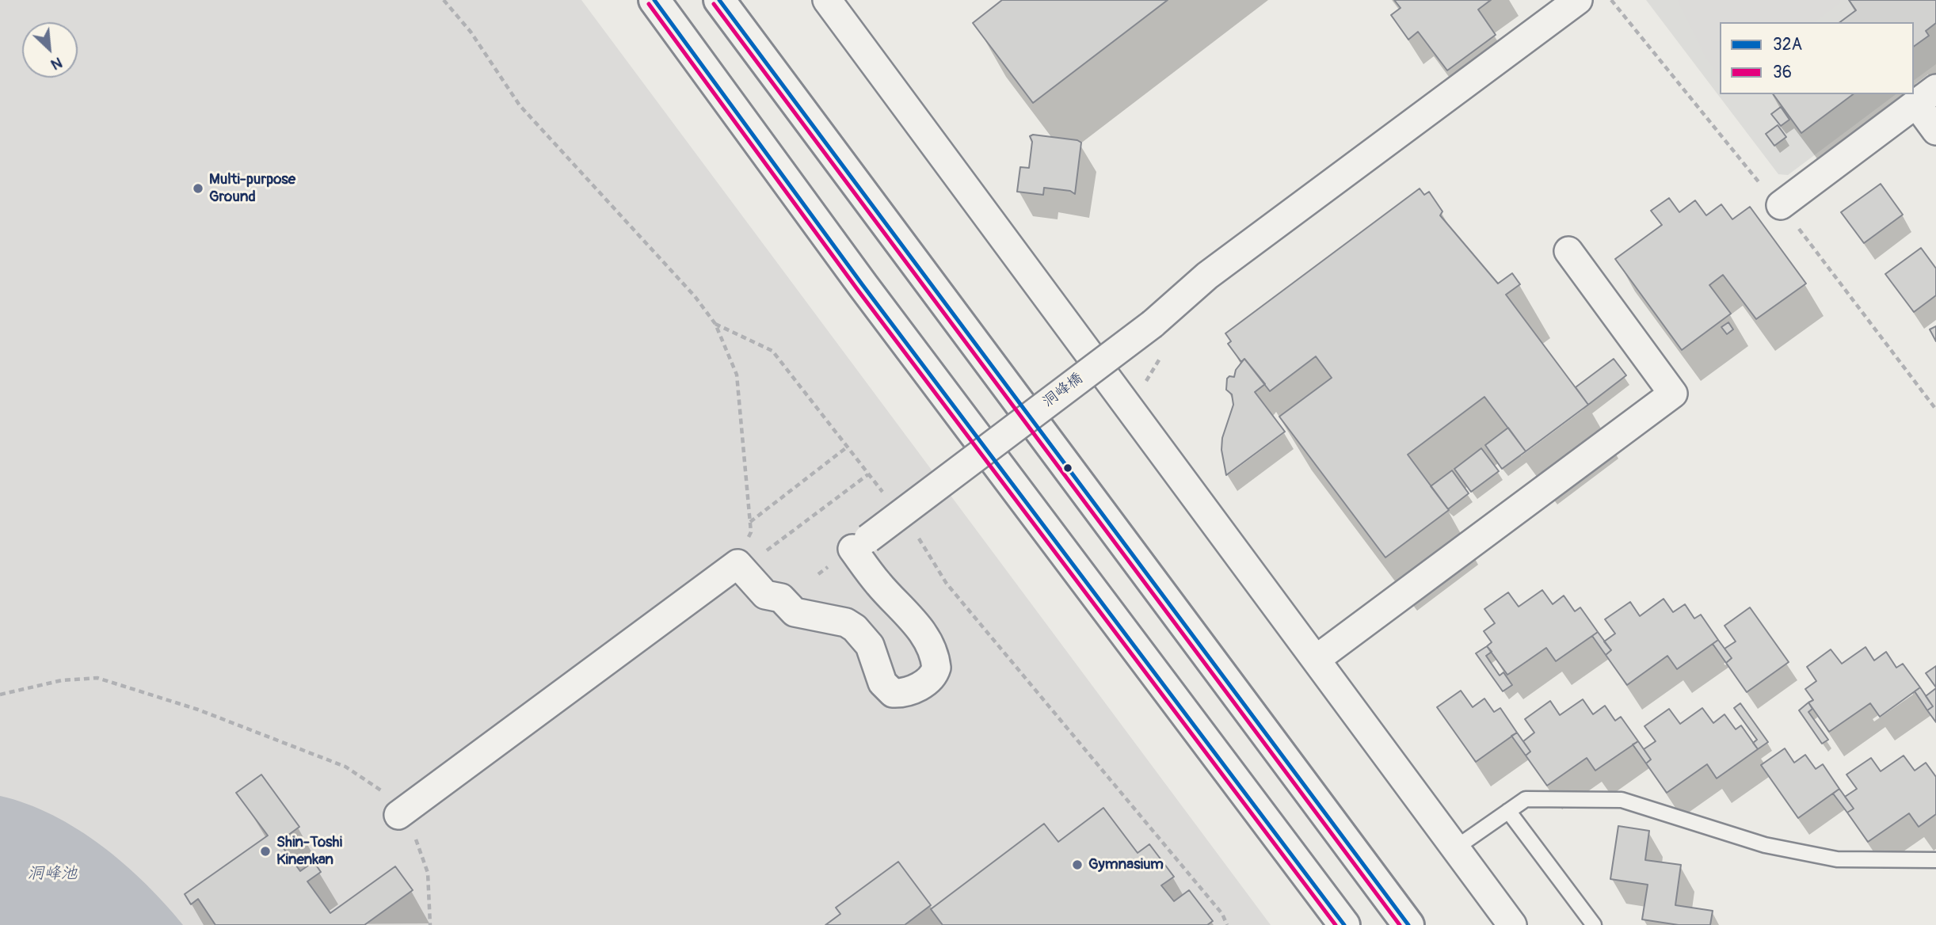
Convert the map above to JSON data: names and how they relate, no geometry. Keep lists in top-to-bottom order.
{
  "streets": {
    "street": ["洞峰橋"]
  },
  "water": ["洞峰池"],
  "places": ["Multi-purpose Ground", "Shin-Toshi Kinenkan", "Gymnasium"],
  "lines": ["transit line 32A", "transit line 36"],
  "legend": ["32A", "36"],
  "north": "bottom right"
}
